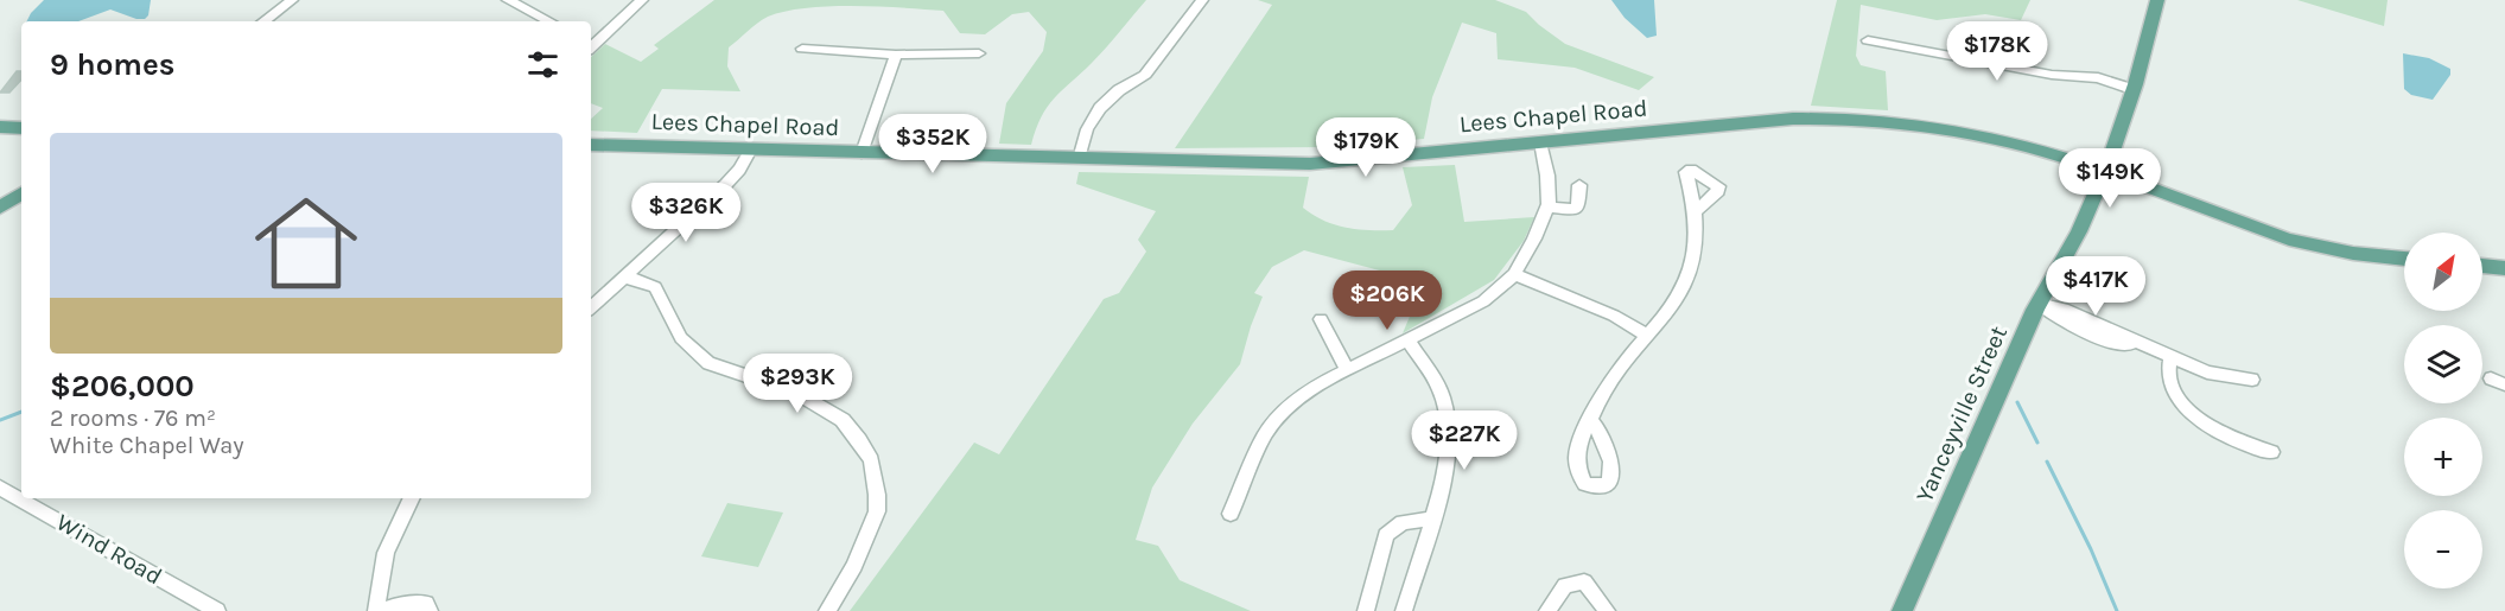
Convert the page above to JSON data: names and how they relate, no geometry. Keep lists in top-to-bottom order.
{
  "streets": {
    "main road": ["Lees Chapel Road", "Yanceyville Street"],
    "street": ["Wind Road"]
  },
  "crossings": [
    ["Lees Chapel Road", "Yanceyville Street"]
  ],
  "north": "top right",
  "page": {
    "price": [
      "$178K",
      "$352K",
      "$179K",
      "$149K",
      "$326K",
      "$417K",
      "$206K",
      "$293K",
      "$227K"
    ],
    "heading": "9 homes",
    "list": [
      {
        "name": "$206,000",
        "note": "2 rooms · 76 m² · White Chapel Way"
      }
    ],
    "map_buttons": ["+", "−"]
  }
}
